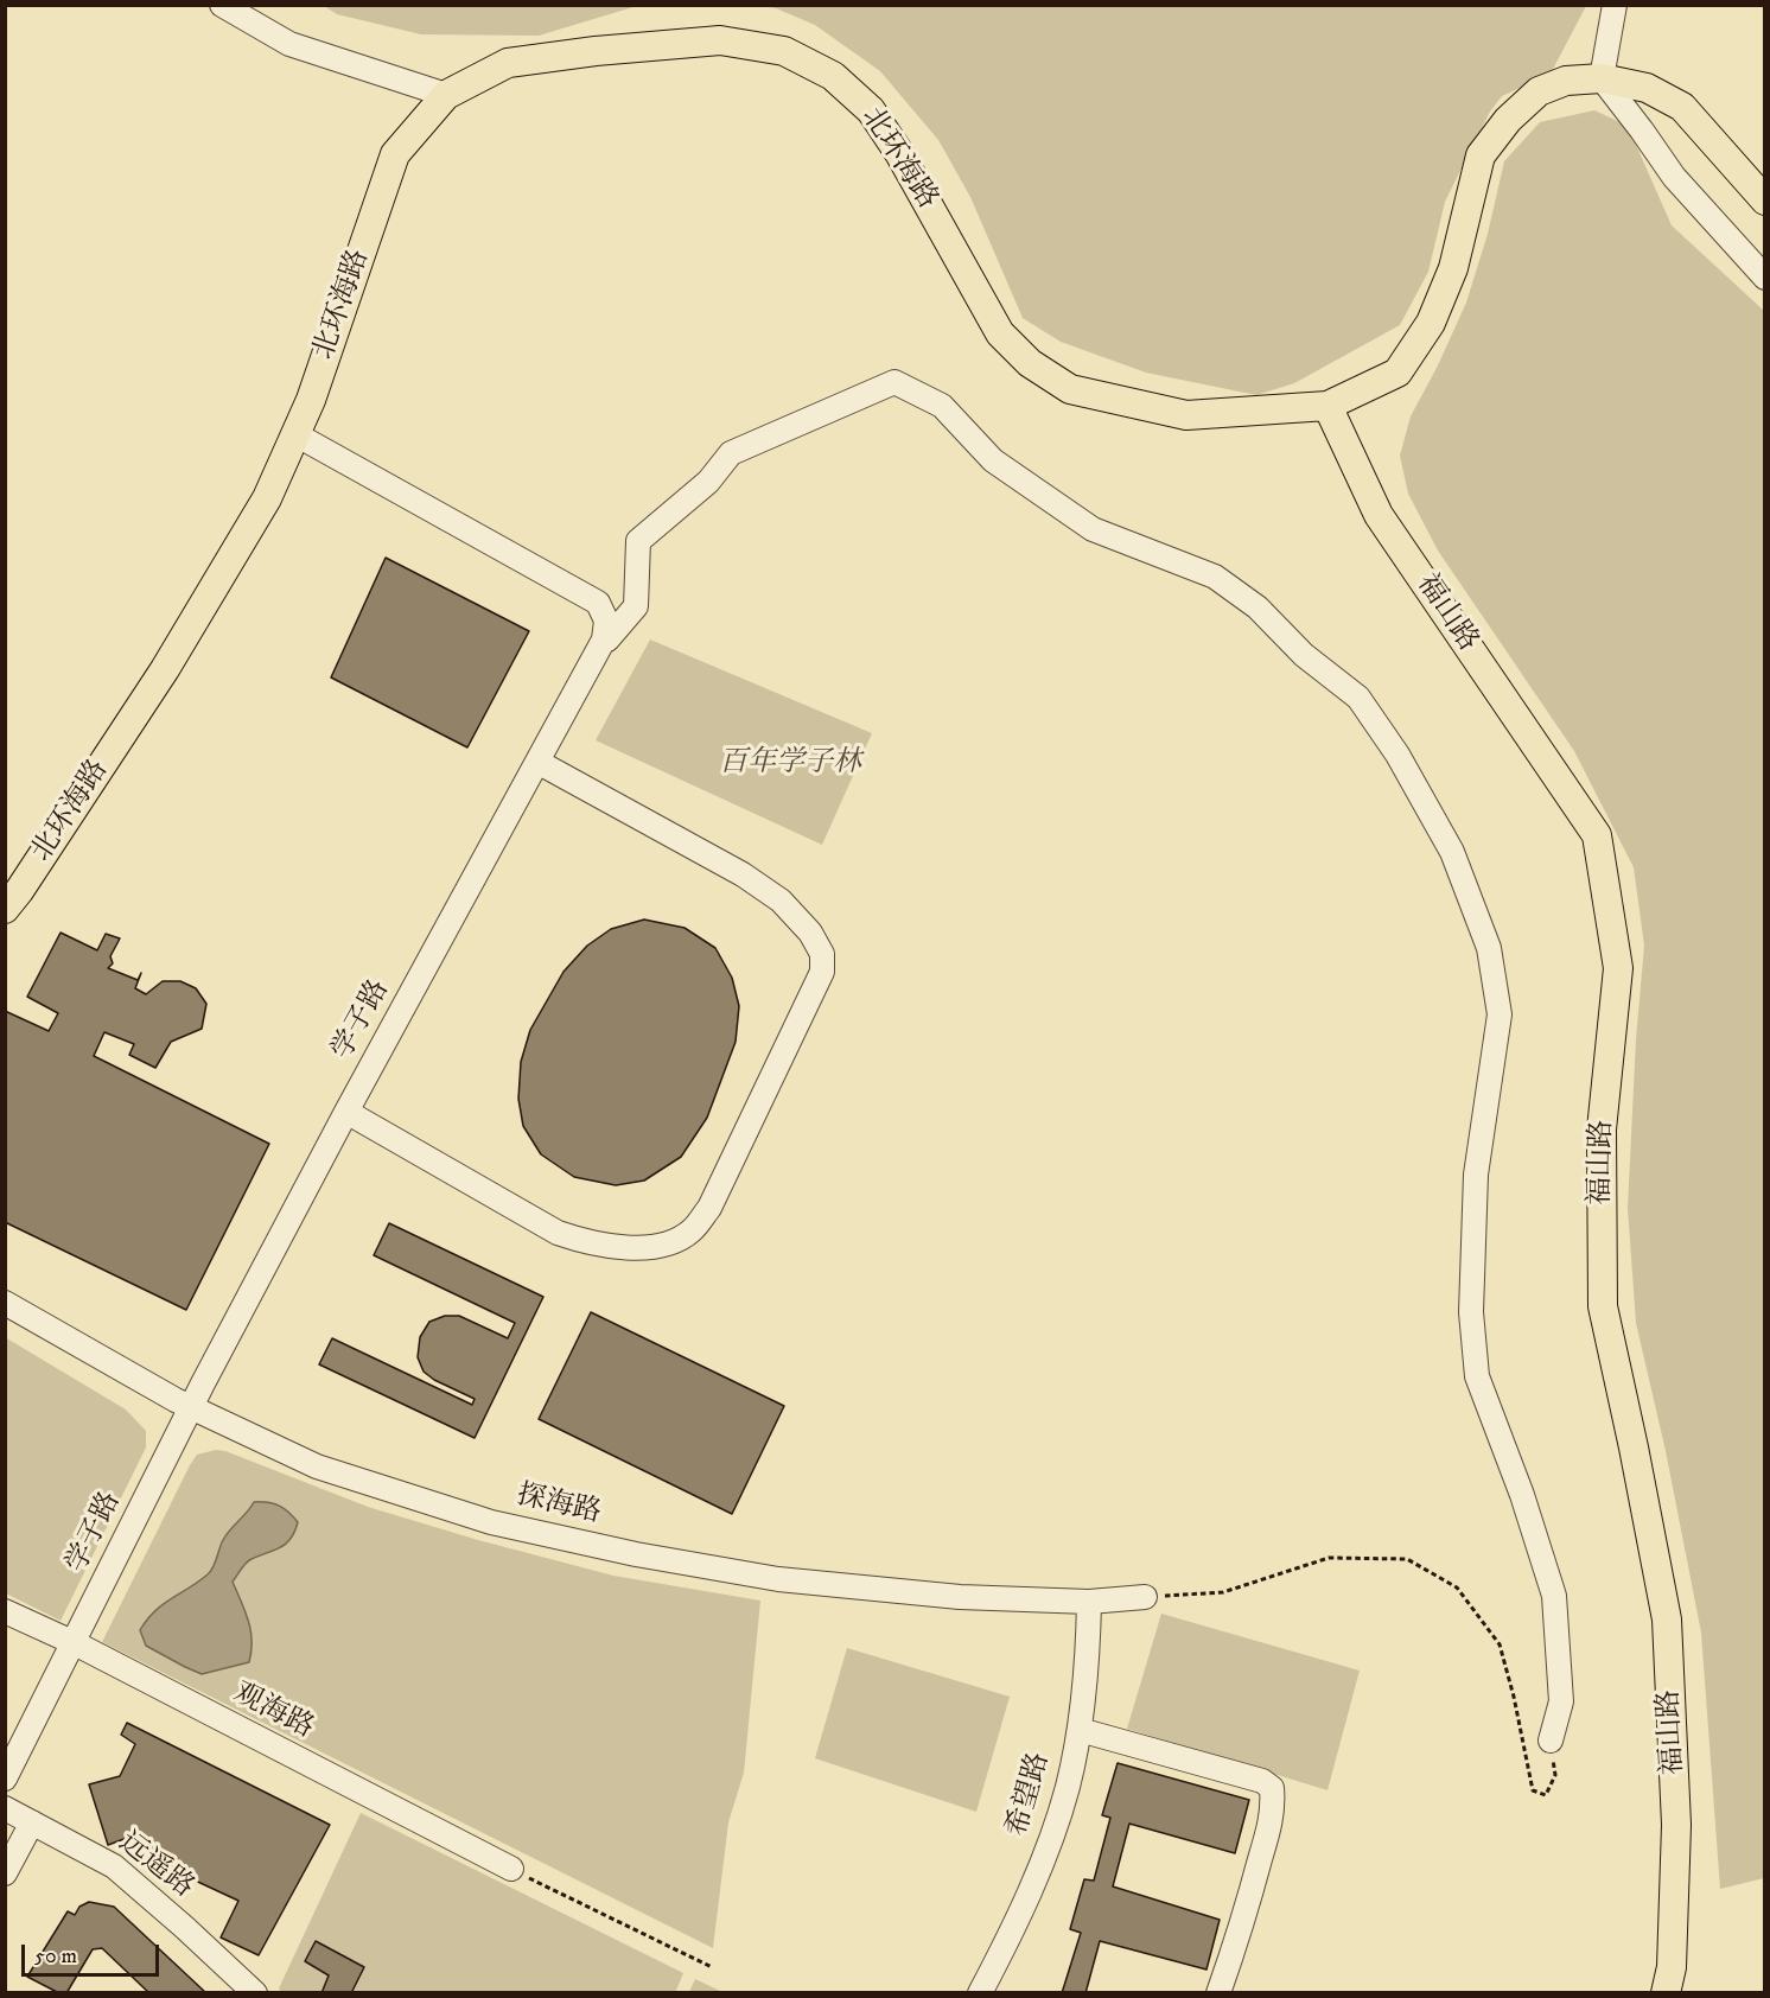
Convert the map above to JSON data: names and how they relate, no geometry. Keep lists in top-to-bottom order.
{
  "streets": {
    "main road": ["北环海路", "福山路"],
    "street": [
      "学子路",
      "探海路",
      "观海路",
      "希望路",
      "远遥路"
    ]
  },
  "crossings": [
    ["北环海路", "福山路"],
    ["北环海路", "学子路"],
    ["学子路", "探海路"],
    ["学子路", "观海路"],
    ["探海路", "希望路"]
  ],
  "parks": ["百年学子林"],
  "scale_bar": "50 m"
}
